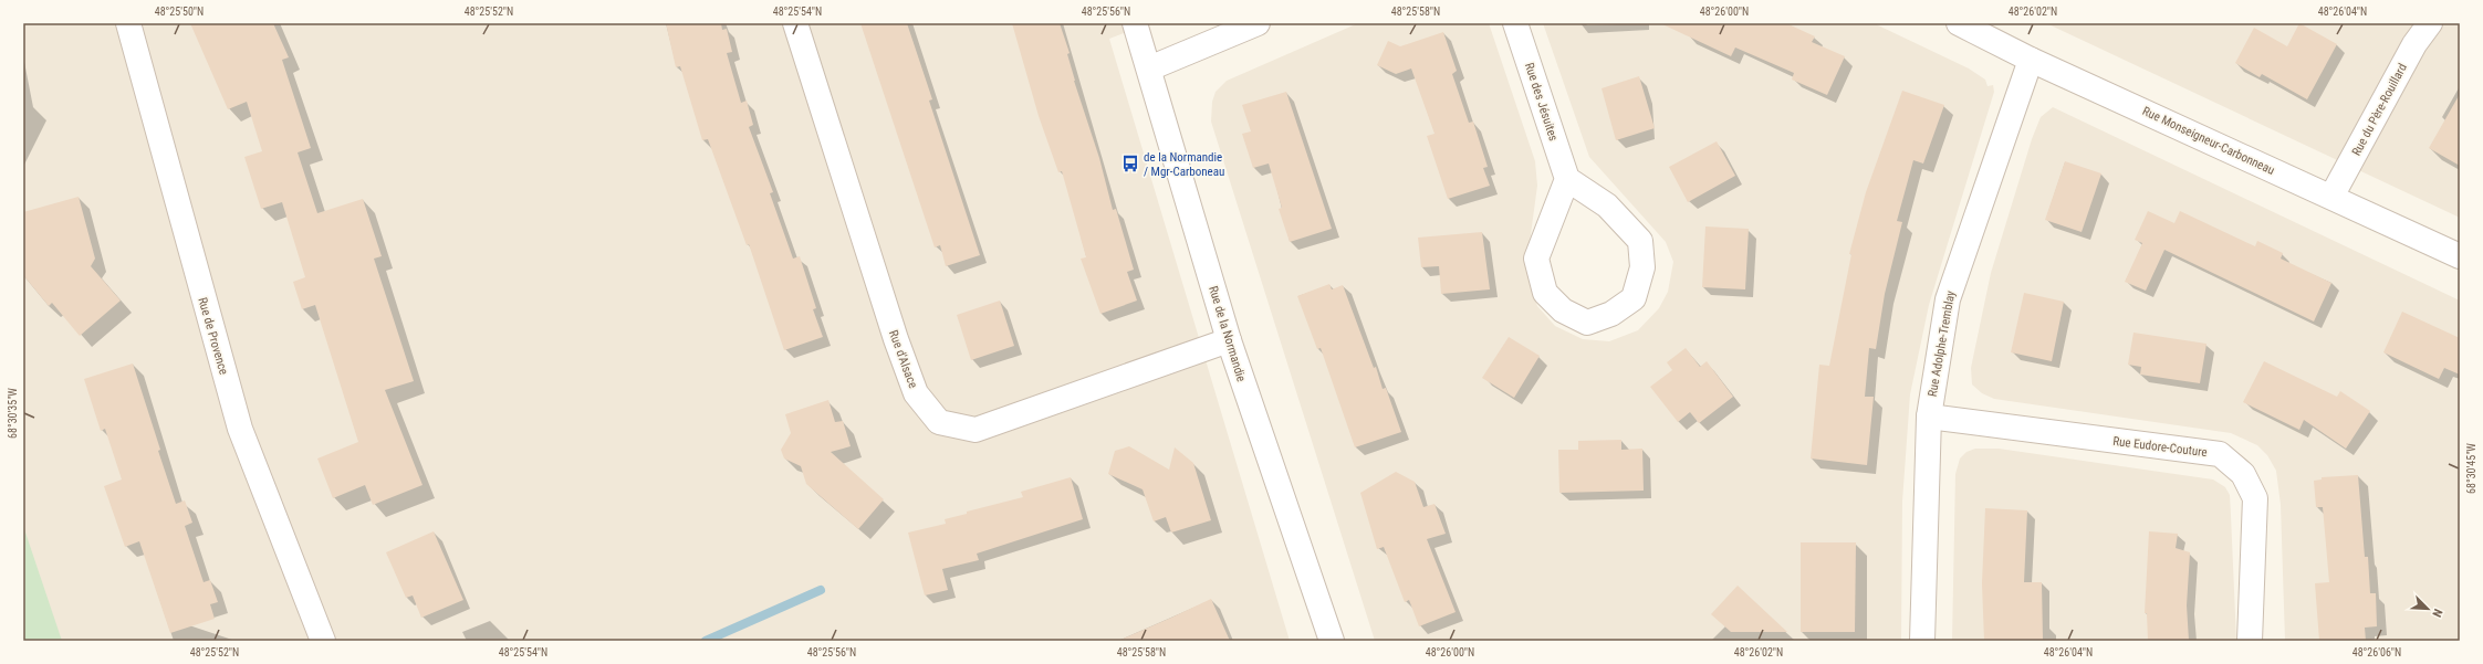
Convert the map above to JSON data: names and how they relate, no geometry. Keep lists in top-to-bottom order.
{
  "streets": {
    "street": [
      "Rue des Jésuites",
      "Rue du Père-Rouillard",
      "Rue Monseigneur-Carbonneau",
      "Rue de la Normandie",
      "Rue de Provence",
      "Rue Adolphe-Tremblay",
      "Rue d'Alsace",
      "Rue Eudore-Couture"
    ]
  },
  "crossings": [
    ["Rue du Père-Rouillard", "Rue Monseigneur-Carbonneau"],
    ["Rue Monseigneur-Carbonneau", "Rue Adolphe-Tremblay"],
    ["Rue de la Normandie", "Rue d'Alsace"],
    ["Rue Adolphe-Tremblay", "Rue Eudore-Couture"]
  ],
  "places": {
    "bus stop": ["de la Normandie / Mgr-Carboneau"]
  },
  "north": "bottom right",
  "coordinates": [
    "48°25'50\"N",
    "48°25'52\"N",
    "48°25'54\"N",
    "48°25'56\"N",
    "48°25'58\"N",
    "48°26'00\"N",
    "48°26'02\"N",
    "48°26'04\"N",
    "68°30'35\"W",
    "68°30'45\"W",
    "48°26'06\"N"
  ]
}
